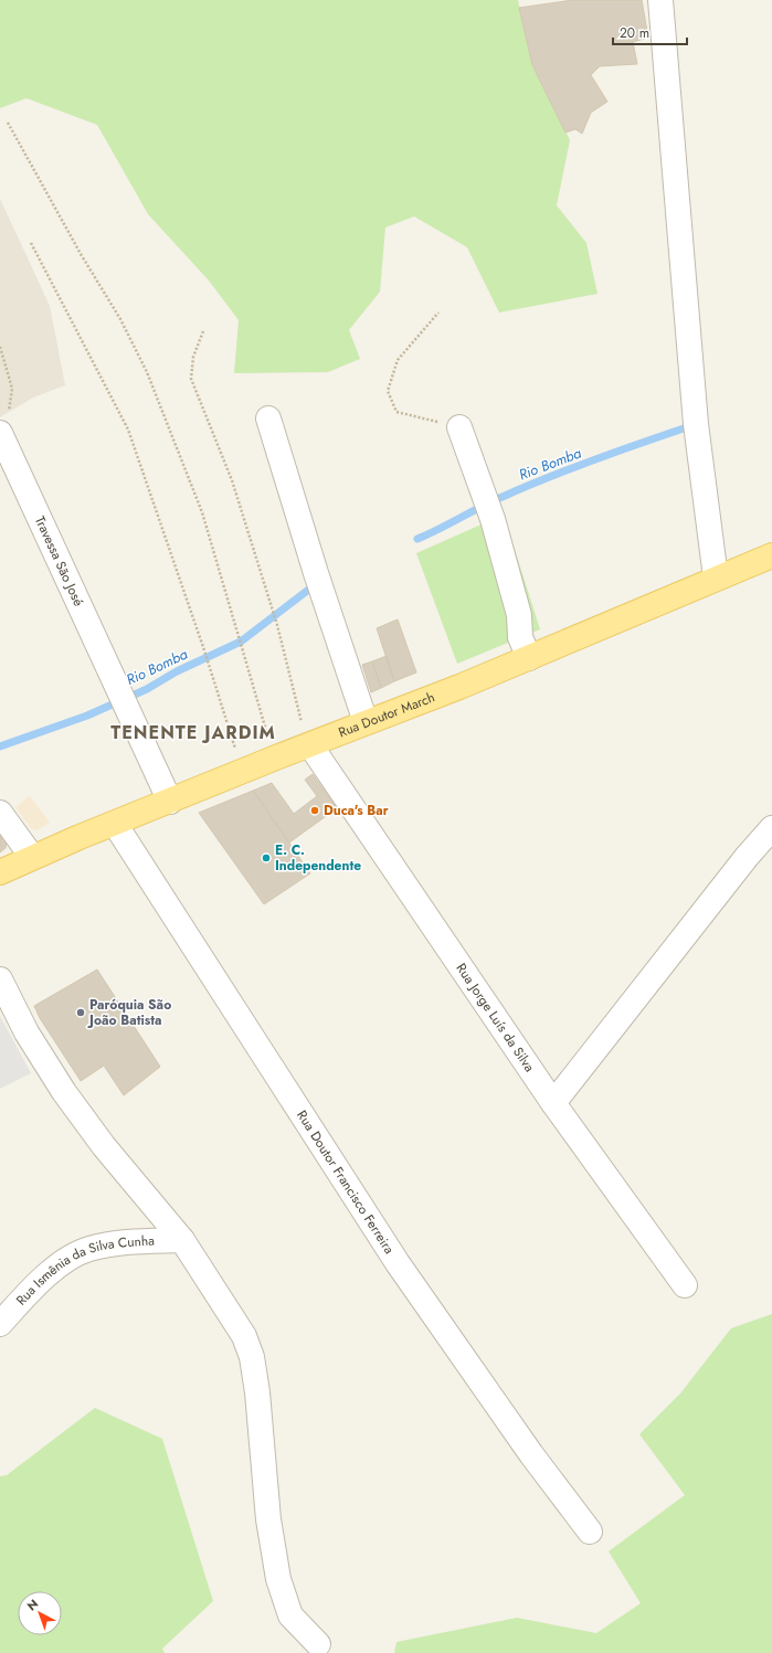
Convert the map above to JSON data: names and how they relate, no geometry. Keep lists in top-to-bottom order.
{
  "streets": {
    "main road": ["Rua Doutor March"],
    "street": [
      "Travessa São José",
      "Rua Jorge Luís da Silva",
      "Rua Doutor Francisco Ferreira",
      "Rua Ismênia da Silva Cunha"
    ]
  },
  "crossings": [
    ["Travessa São José", "Rua Doutor March"],
    ["Rua Doutor March", "Rua Jorge Luís da Silva"],
    ["Rua Doutor March", "Rua Doutor Francisco Ferreira"]
  ],
  "districts": ["TENENTE JARDIM"],
  "water": ["Rio Bomba"],
  "places": ["Duca's Bar", "E. C. Independente", "Paróquia São João Batista"],
  "scale_bar": "20 m",
  "north": "top left"
}
